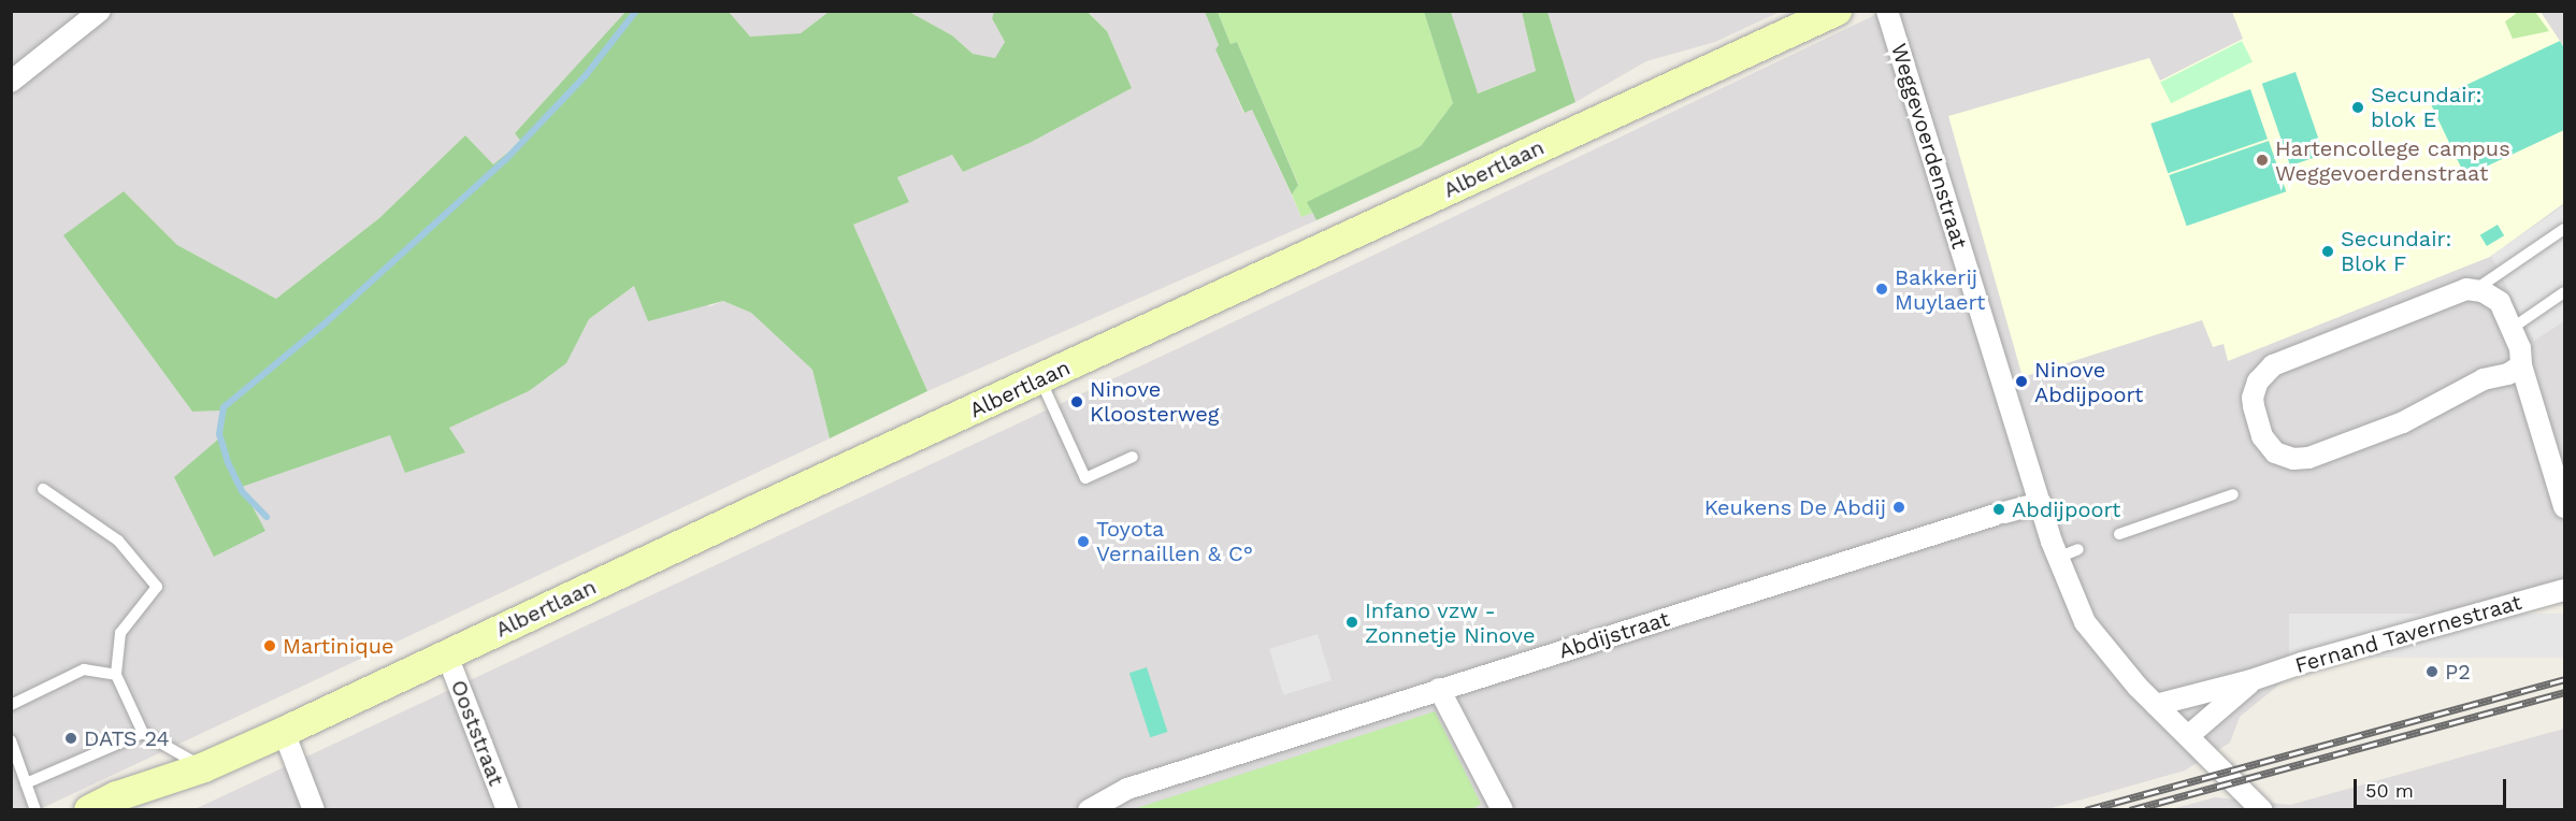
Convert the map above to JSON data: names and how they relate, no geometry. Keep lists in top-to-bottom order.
{
  "streets": {
    "main road": ["Albertlaan"],
    "street": [
      "Weggevoerdenstraat",
      "Fernand Tavernestraat",
      "Abdijstraat",
      "Ooststraat"
    ]
  },
  "crossings": [
    ["Weggevoerdenstraat", "Fernand Tavernestraat"],
    ["Weggevoerdenstraat", "Abdijstraat"],
    ["Albertlaan", "Ooststraat"]
  ],
  "places": [
    "Secundair: blok E",
    "Hartencollege campus Weggevoerdenstraat",
    "Secundair: Blok F",
    "Bakkerij Muylaert",
    "Ninove Abdijpoort",
    "Ninove Kloosterweg",
    "Keukens De Abdij",
    "Abdijpoort",
    "Toyota Vernaillen & C°",
    "Infano vzw - Zonnetje Ninove",
    "Martinique",
    "P2",
    "DATS 24"
  ],
  "scale_bar": "50 m"
}
